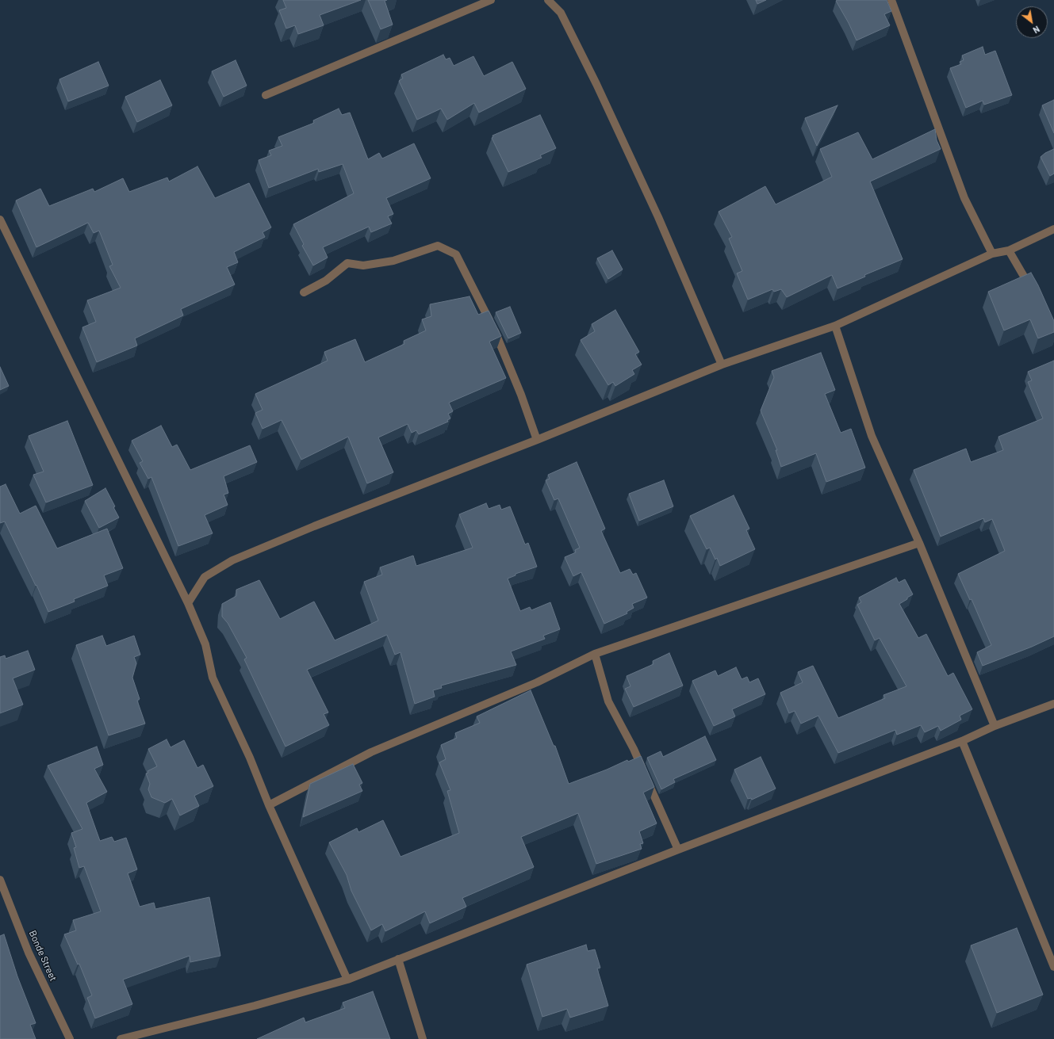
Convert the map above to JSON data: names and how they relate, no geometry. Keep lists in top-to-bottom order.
{
  "streets": {
    "street": ["Bonde Street"]
  },
  "north": "bottom right"
}
